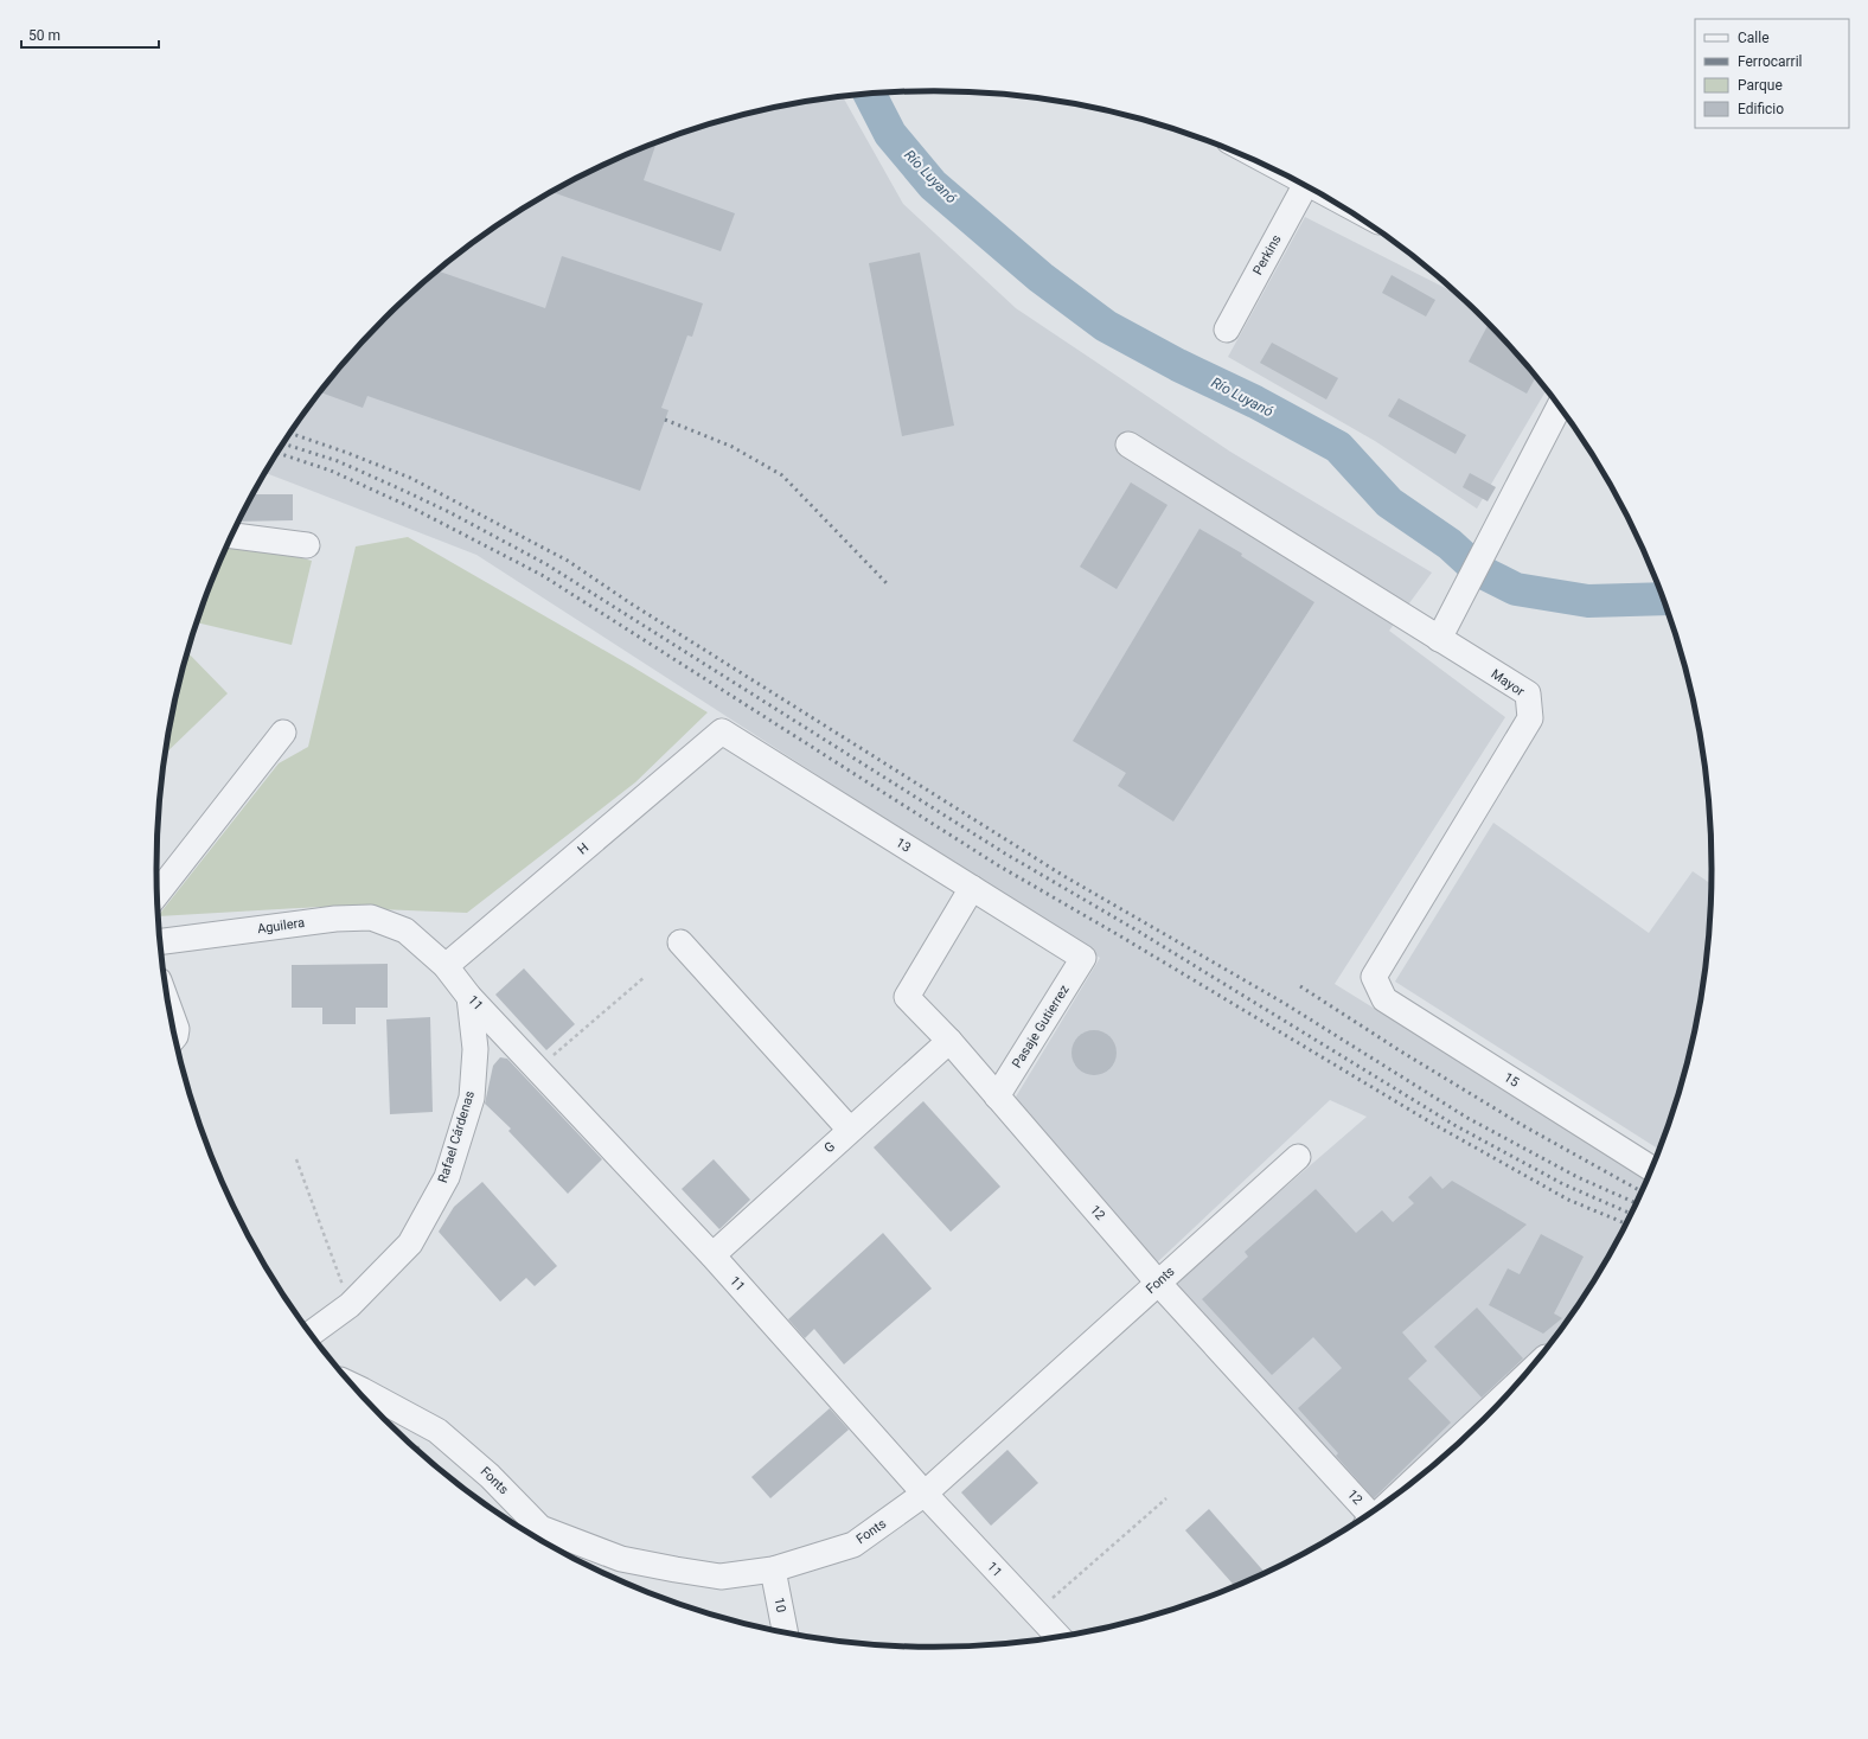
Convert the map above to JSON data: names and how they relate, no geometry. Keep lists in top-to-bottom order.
{
  "streets": {
    "street": [
      "Perkins",
      "Mayor",
      "13",
      "H",
      "Aguilera",
      "11",
      "Pasaje Gutierrez",
      "15",
      "Rafael Cárdenas",
      "G",
      "12",
      "Fonts",
      "10"
    ]
  },
  "crossings": [
    ["Mayor", "15"],
    ["13", "H"],
    ["13", "Pasaje Gutierrez"],
    ["13", "12"],
    ["H", "11"],
    ["Aguilera", "11"],
    ["11", "Rafael Cárdenas"],
    ["11", "G"],
    ["11", "Fonts"],
    ["Pasaje Gutierrez", "12"],
    ["G", "12"],
    ["12", "Fonts"],
    ["Fonts", "10"]
  ],
  "water": ["Río Luyanó"],
  "legend": [
    "Calle",
    "Ferrocarril",
    "Parque",
    "Edificio"
  ],
  "scale_bar": "50 m"
}
